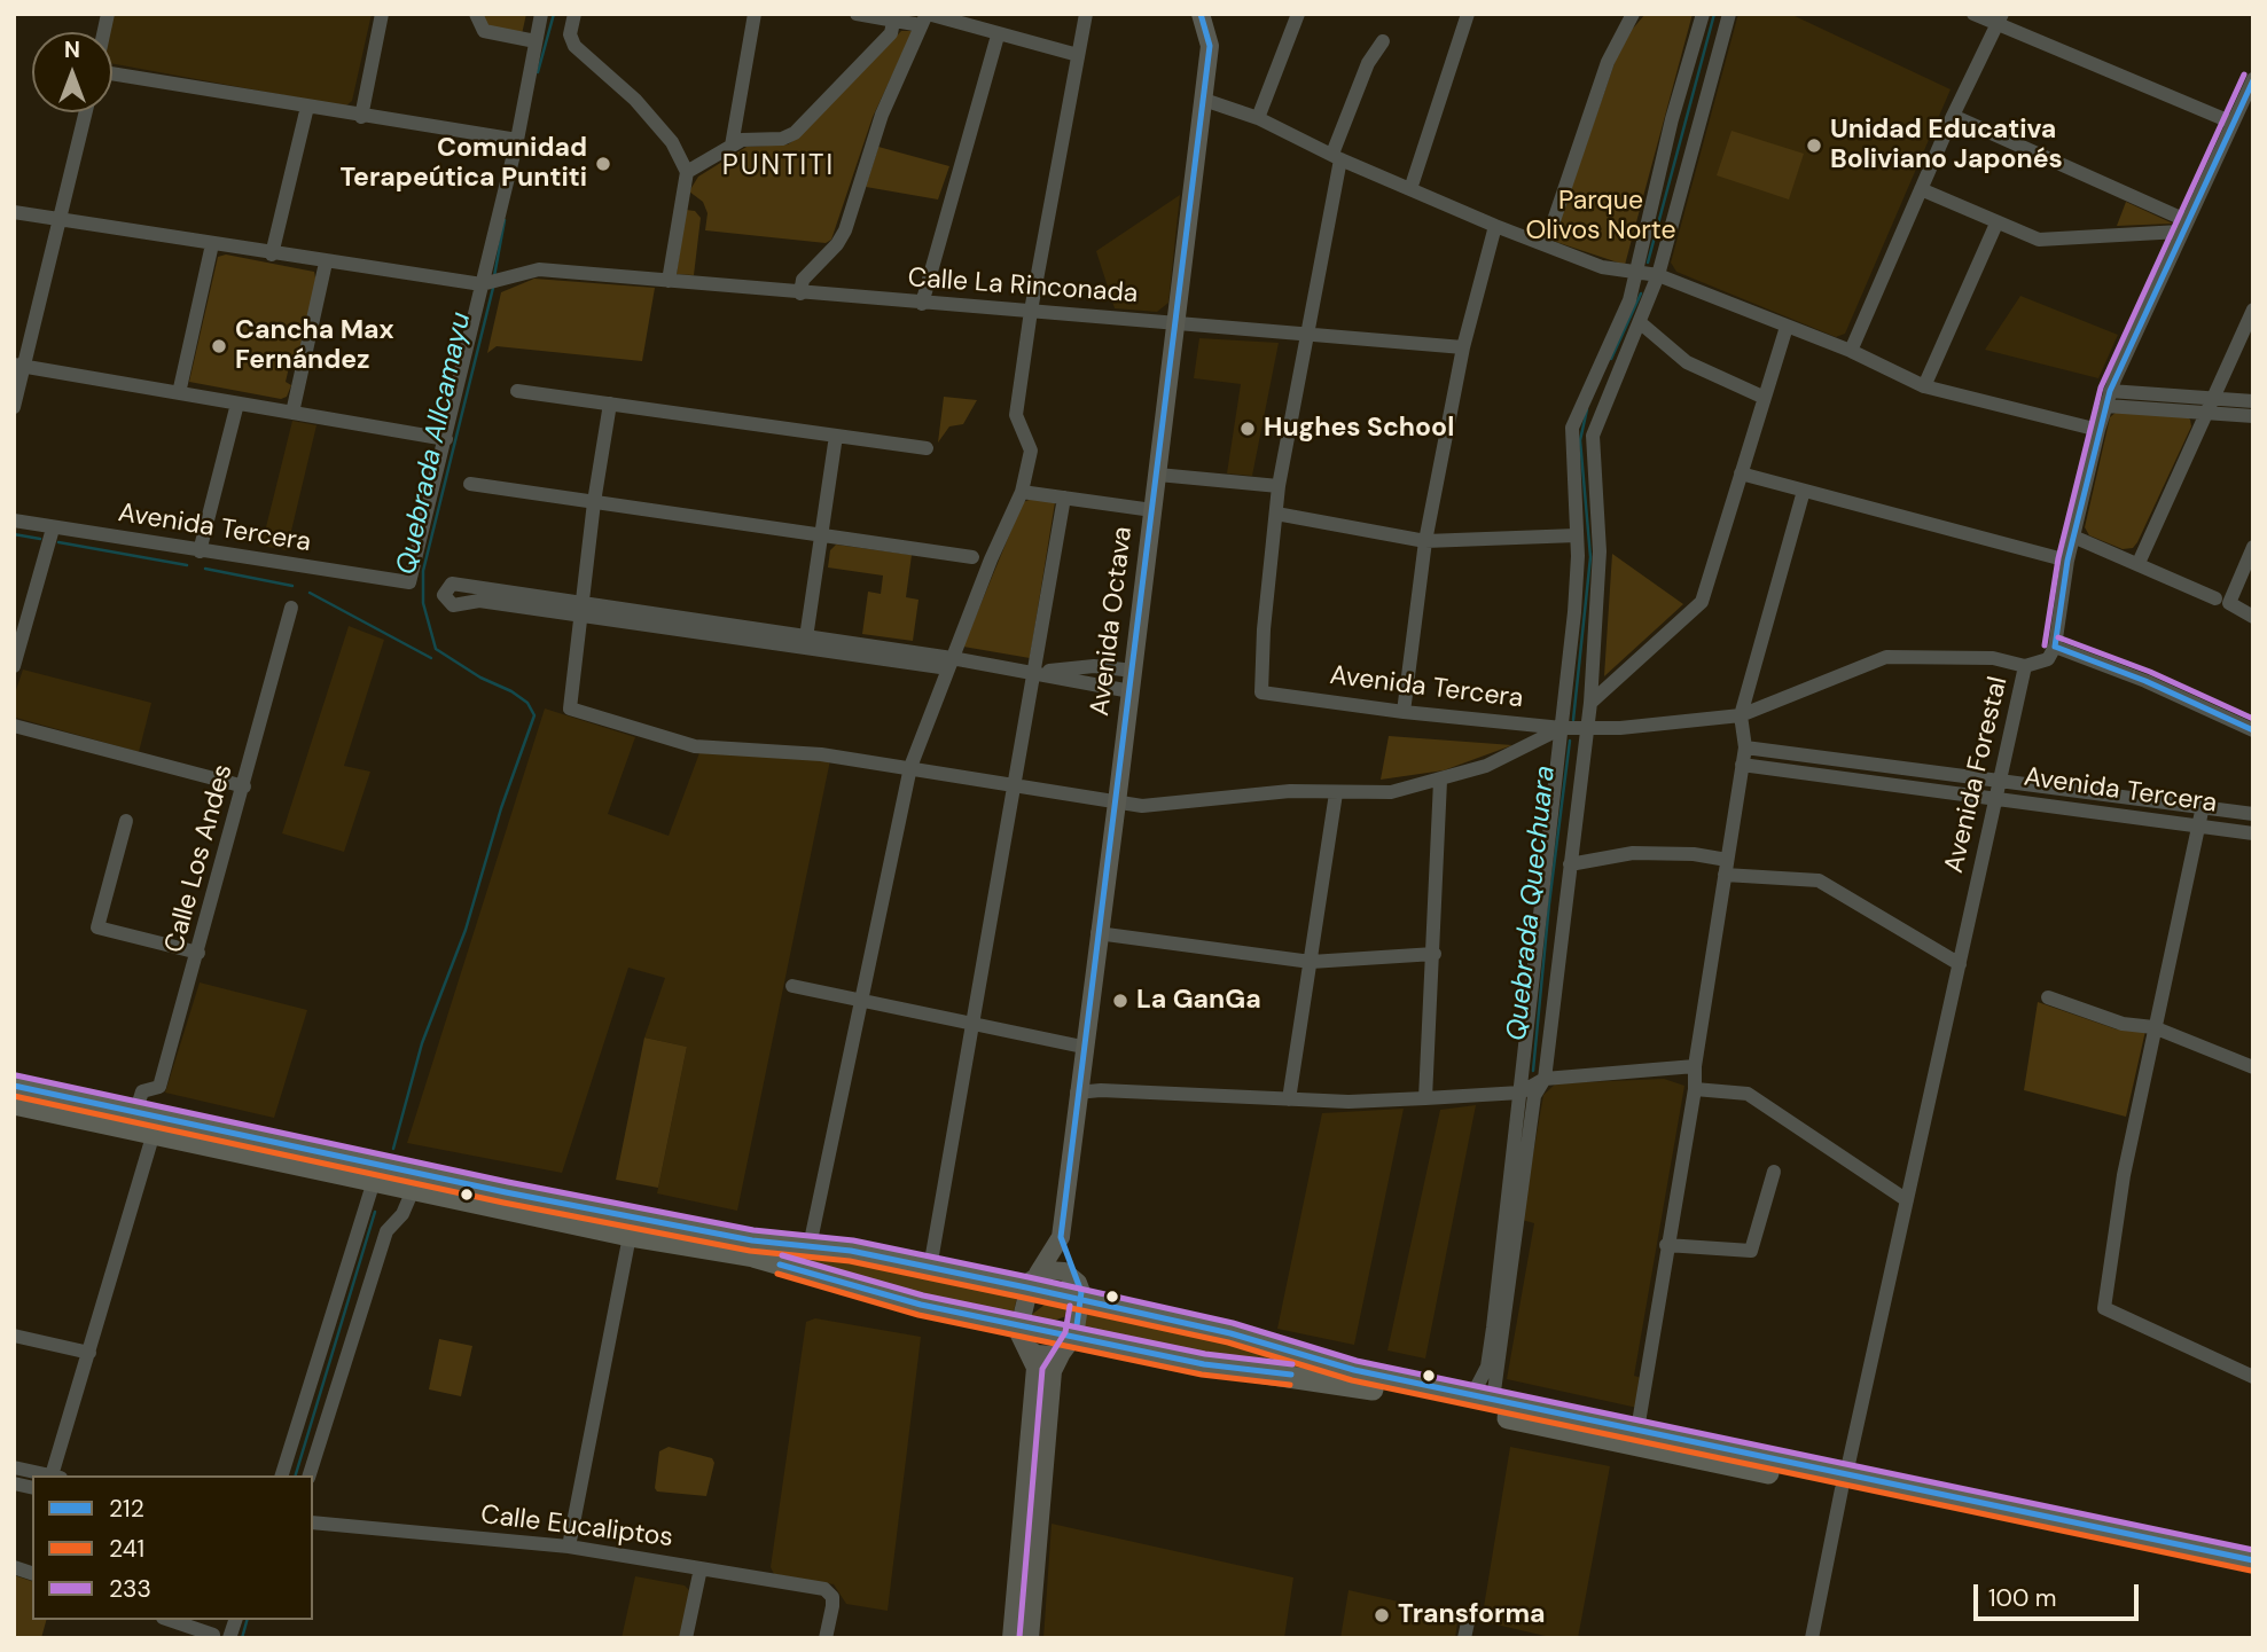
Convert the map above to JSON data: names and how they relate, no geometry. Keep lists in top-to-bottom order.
{
  "streets": {
    "main road": ["Avenida Octava"],
    "street": [
      "Calle La Rinconada",
      "Avenida Tercera",
      "Avenida Forestal",
      "Calle Los Andes",
      "Calle Eucaliptos"
    ]
  },
  "crossings": [
    ["Calle La Rinconada", "Avenida Octava"],
    ["Avenida Tercera", "Avenida Forestal"]
  ],
  "districts": ["PUNTITI"],
  "water": ["Quebrada Allcamayu", "Quebrada Quechuara"],
  "parks": ["Parque Olivos Norte"],
  "places": [
    "Unidad Educativa Boliviano Japonés",
    "Comunidad Terapeútica Puntiti",
    "Cancha Max Fernández",
    "Hughes School",
    "La GanGa",
    "Transforma"
  ],
  "lines": ["transit line 212", "transit line 233", "transit line 241"],
  "legend": ["212", "241", "233"],
  "scale_bar": "100 m",
  "north": "top"
}
